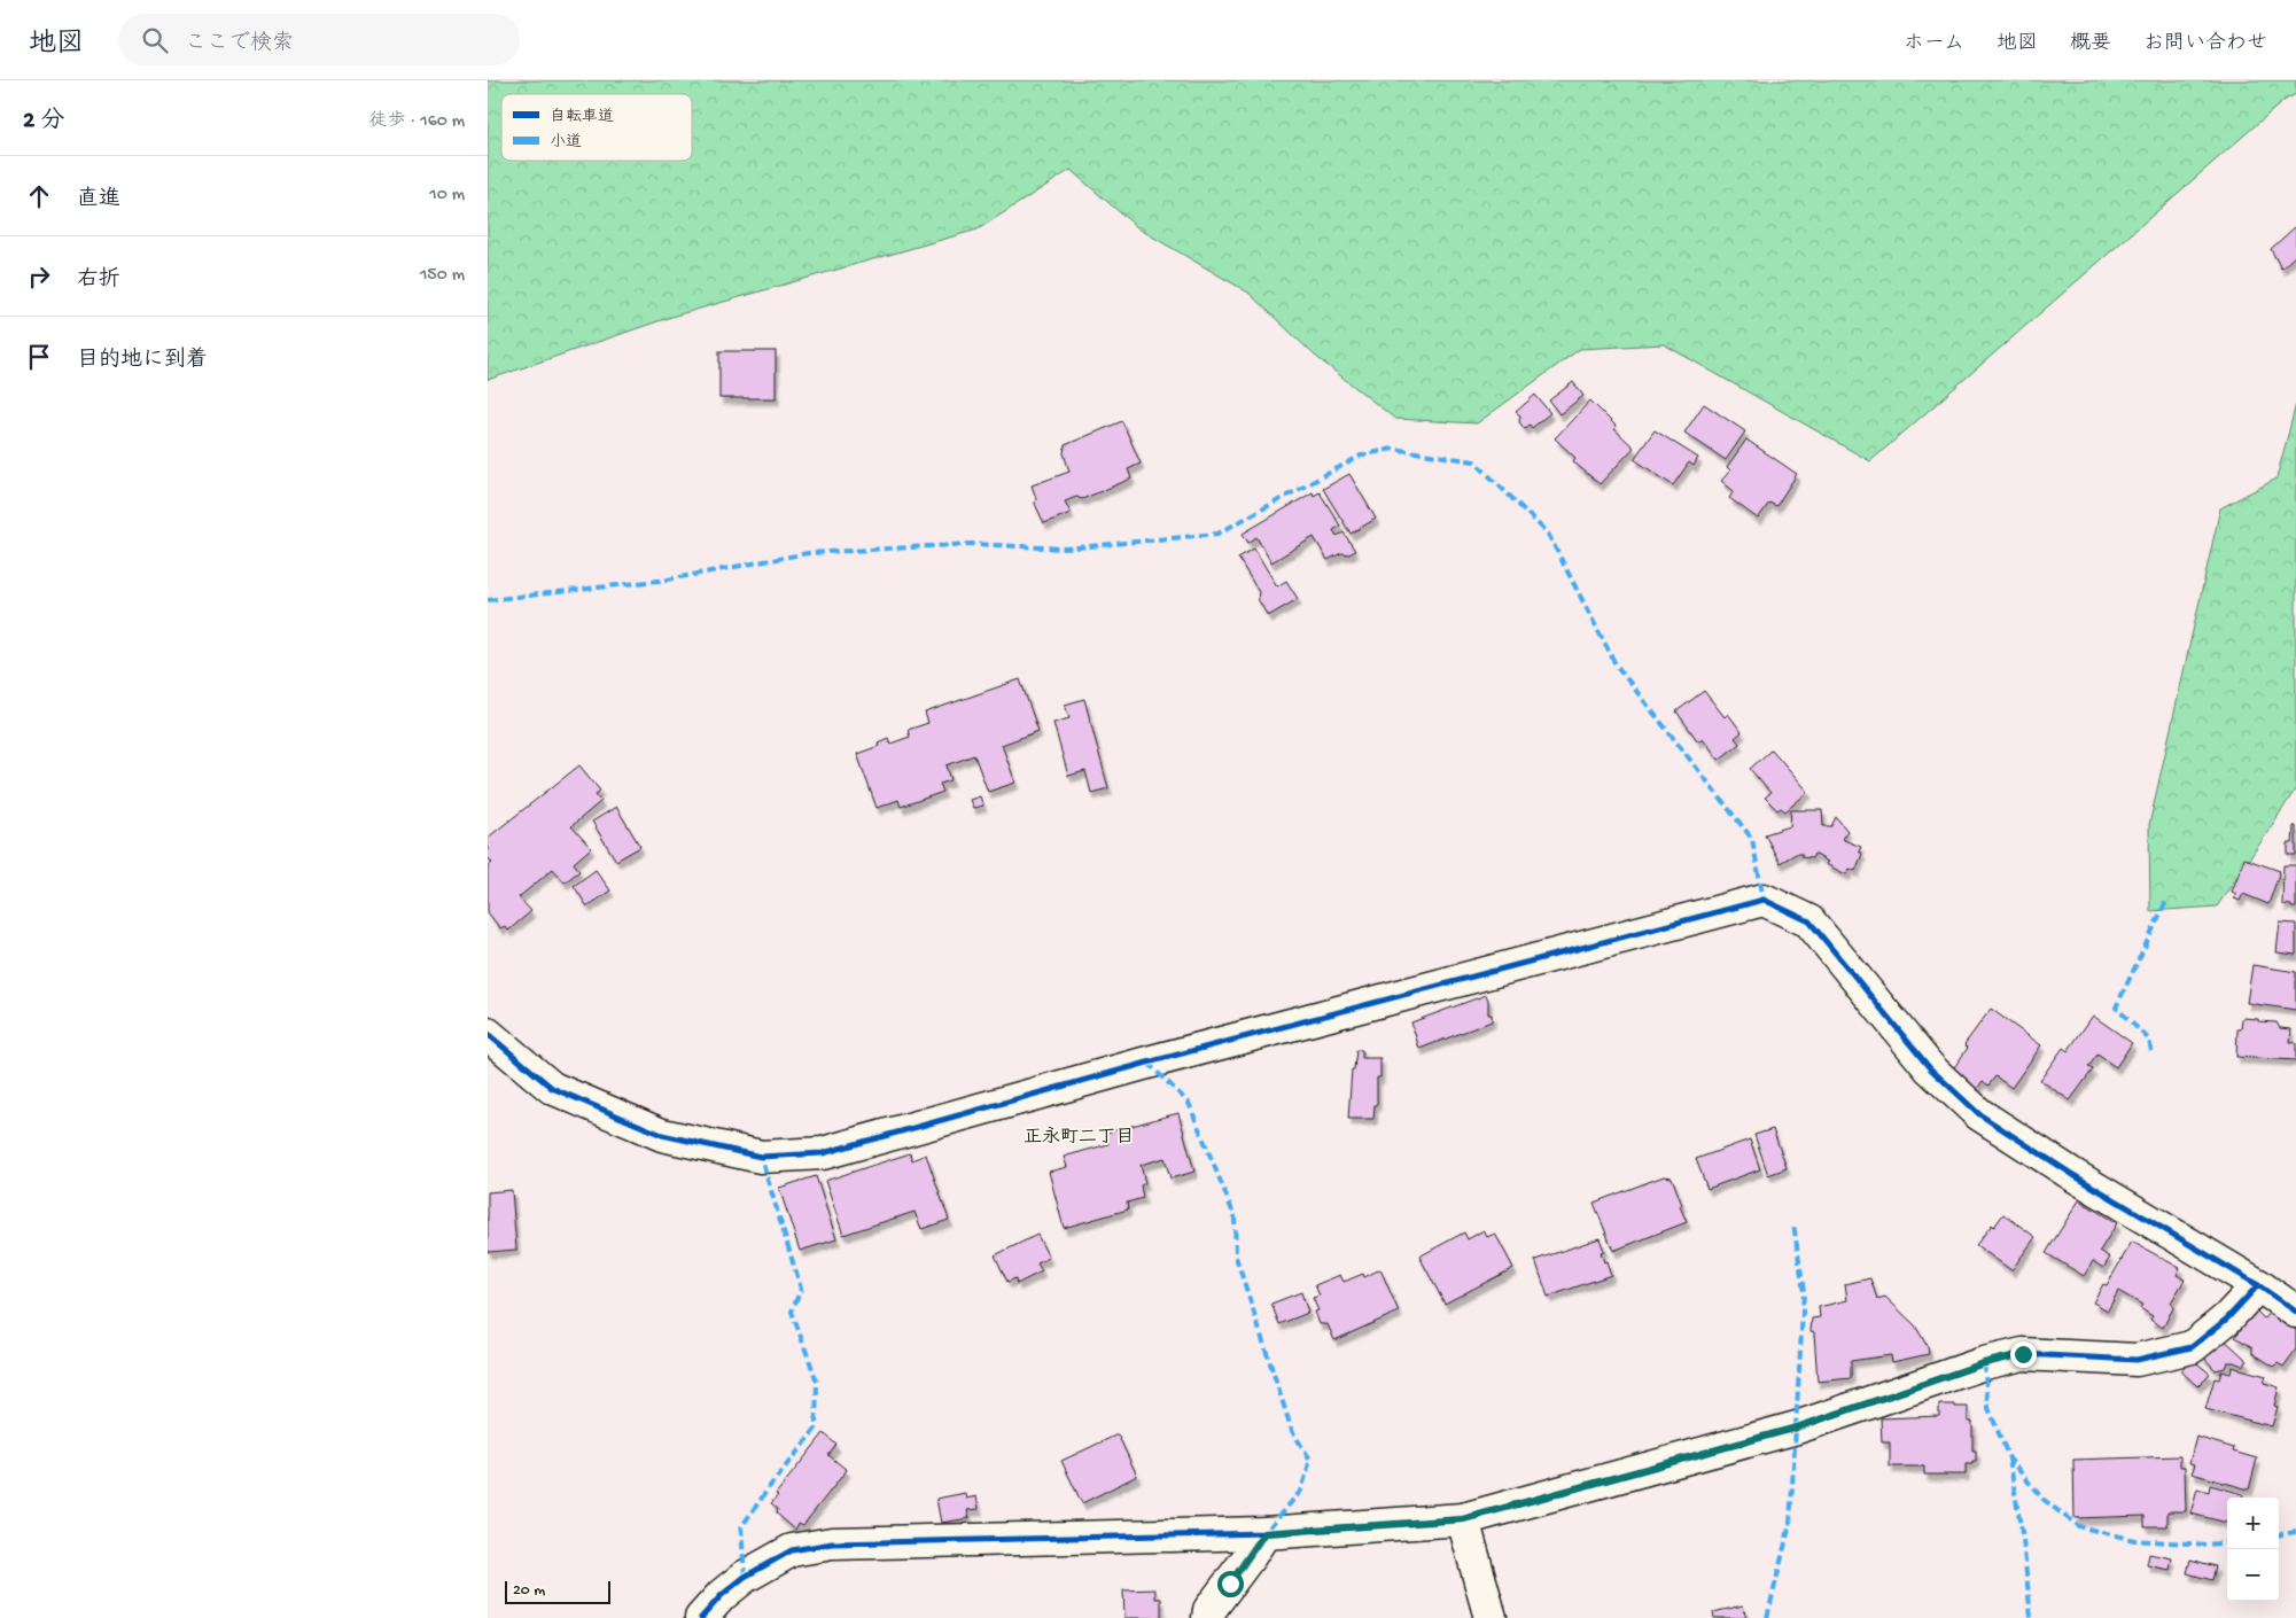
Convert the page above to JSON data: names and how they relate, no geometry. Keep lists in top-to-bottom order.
{
  "districts": ["正永町二丁目"],
  "legend": ["自転車道", "小道"],
  "scale_bar": "20 m",
  "page": {
    "header": "地図",
    "search": "ここで検索",
    "nav": [
      "ホーム",
      "地図",
      "概要",
      "お問い合わせ"
    ],
    "heading": ["2 分", "徒歩 · 160 m"],
    "list": [
      ["直進", "10 m"],
      ["右折", "150 m"],
      "目的地に到着"
    ],
    "map_buttons": ["+", "−"],
    "scale": "20 m"
  }
}
